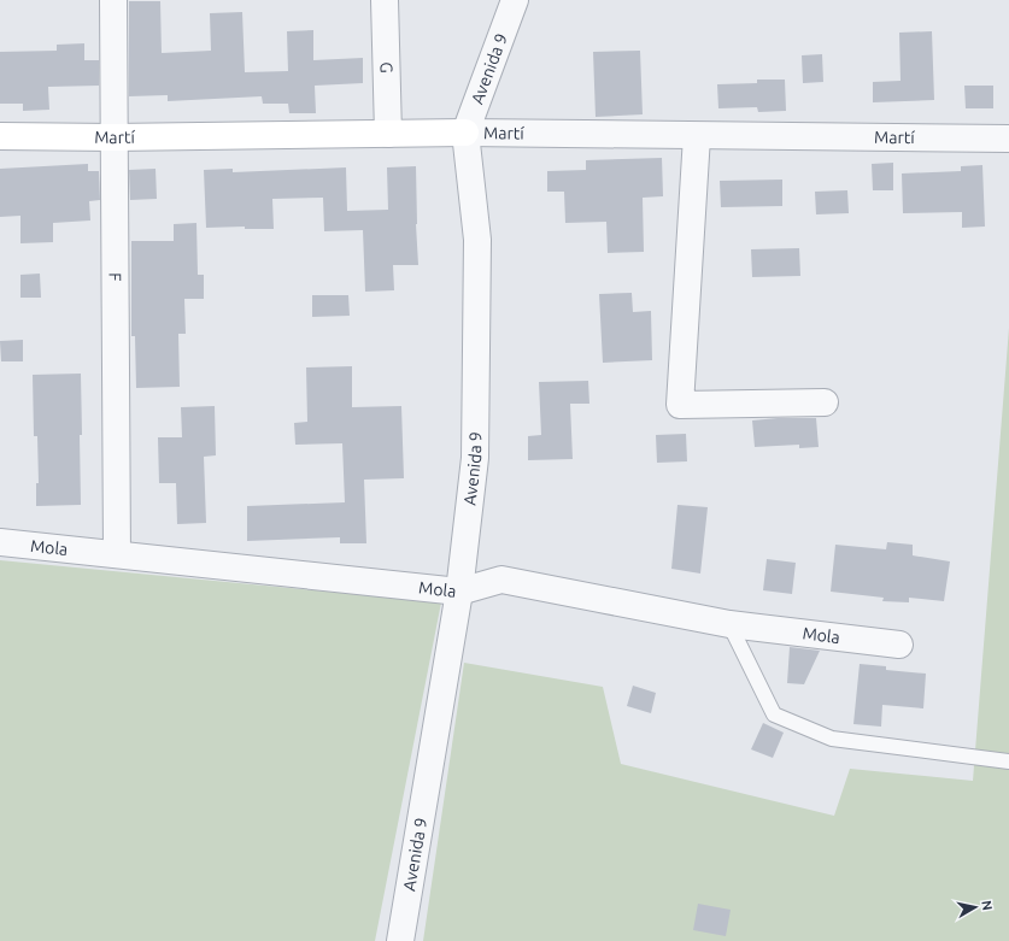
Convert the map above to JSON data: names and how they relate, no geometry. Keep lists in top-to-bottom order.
{
  "streets": {
    "street": [
      "G",
      "Avenida 9",
      "Martí",
      "F",
      "Mola"
    ]
  },
  "crossings": [
    ["G", "Martí"],
    ["Avenida 9", "Martí"],
    ["Avenida 9", "Mola"],
    ["Martí", "F"],
    ["F", "Mola"]
  ],
  "north": "right"
}
